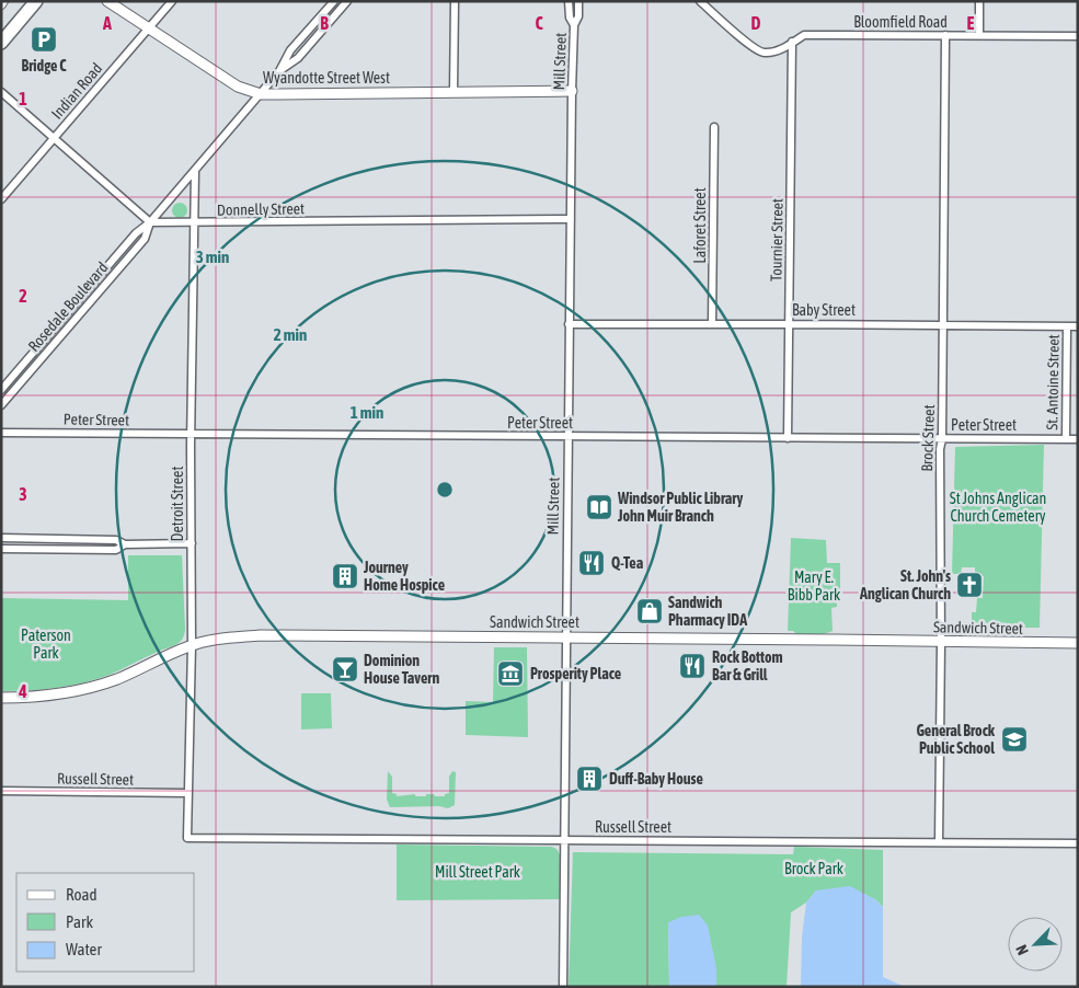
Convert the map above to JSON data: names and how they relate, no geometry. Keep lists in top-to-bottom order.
{
  "streets": {
    "main road": ["Wyandotte Street West", "Sandwich Street"],
    "street": [
      "Bloomfield Road",
      "Mill Street",
      "Indian Road",
      "Donnelly Street",
      "Laforet Street",
      "Tournier Street",
      "Rosedale Boulevard",
      "Baby Street",
      "St. Antoine Street",
      "Peter Street",
      "Brock Street",
      "Detroit Street",
      "Russell Street"
    ]
  },
  "crossings": [
    ["Bloomfield Road", "Tournier Street"],
    ["Bloomfield Road", "Brock Street"],
    ["Mill Street", "Wyandotte Street West"],
    ["Mill Street", "Donnelly Street"],
    ["Mill Street", "Baby Street"],
    ["Mill Street", "Peter Street"],
    ["Mill Street", "Sandwich Street"],
    ["Mill Street", "Russell Street"],
    ["Wyandotte Street West", "Indian Road"],
    ["Wyandotte Street West", "Rosedale Boulevard"],
    ["Donnelly Street", "Rosedale Boulevard"],
    ["Donnelly Street", "Detroit Street"],
    ["Laforet Street", "Baby Street"],
    ["Tournier Street", "Baby Street"],
    ["Tournier Street", "Peter Street"],
    ["Rosedale Boulevard", "Detroit Street"],
    ["Baby Street", "St. Antoine Street"],
    ["Baby Street", "Brock Street"],
    ["St. Antoine Street", "Peter Street"],
    ["Peter Street", "Brock Street"],
    ["Peter Street", "Detroit Street"],
    ["Brock Street", "Sandwich Street"],
    ["Brock Street", "Russell Street"],
    ["Detroit Street", "Sandwich Street"],
    ["Detroit Street", "Russell Street"]
  ],
  "parks": [
    "St Johns Anglican Church Cemetery",
    "Mary E. Bibb Park",
    "Paterson Park",
    "Brock Park",
    "Mill Street Park"
  ],
  "places": {
    "parking": ["Bridge C"],
    "library": ["Windsor Public Library John Muir Branch"],
    "restaurant": ["Q-Tea", "Rock Bottom Bar & Grill"],
    "building": ["Journey Home Hospice", "Duff-Baby House"],
    "church": ["St. John's Anglican Church"],
    "shop": ["Sandwich Pharmacy IDA"],
    "bar": ["Dominion House Tavern"],
    "museum": ["Prosperity Place"],
    "school or university": ["General Brock Public School"]
  },
  "legend": ["Road", "Park", "Water"],
  "north": "bottom left",
  "grid": {
    "columns": [
      "A",
      "B",
      "C",
      "D",
      "E"
    ],
    "rows": [
      "1",
      "2",
      "3",
      "4"
    ]
  },
  "rings": ["3 min", "2 min", "1 min"]
}
